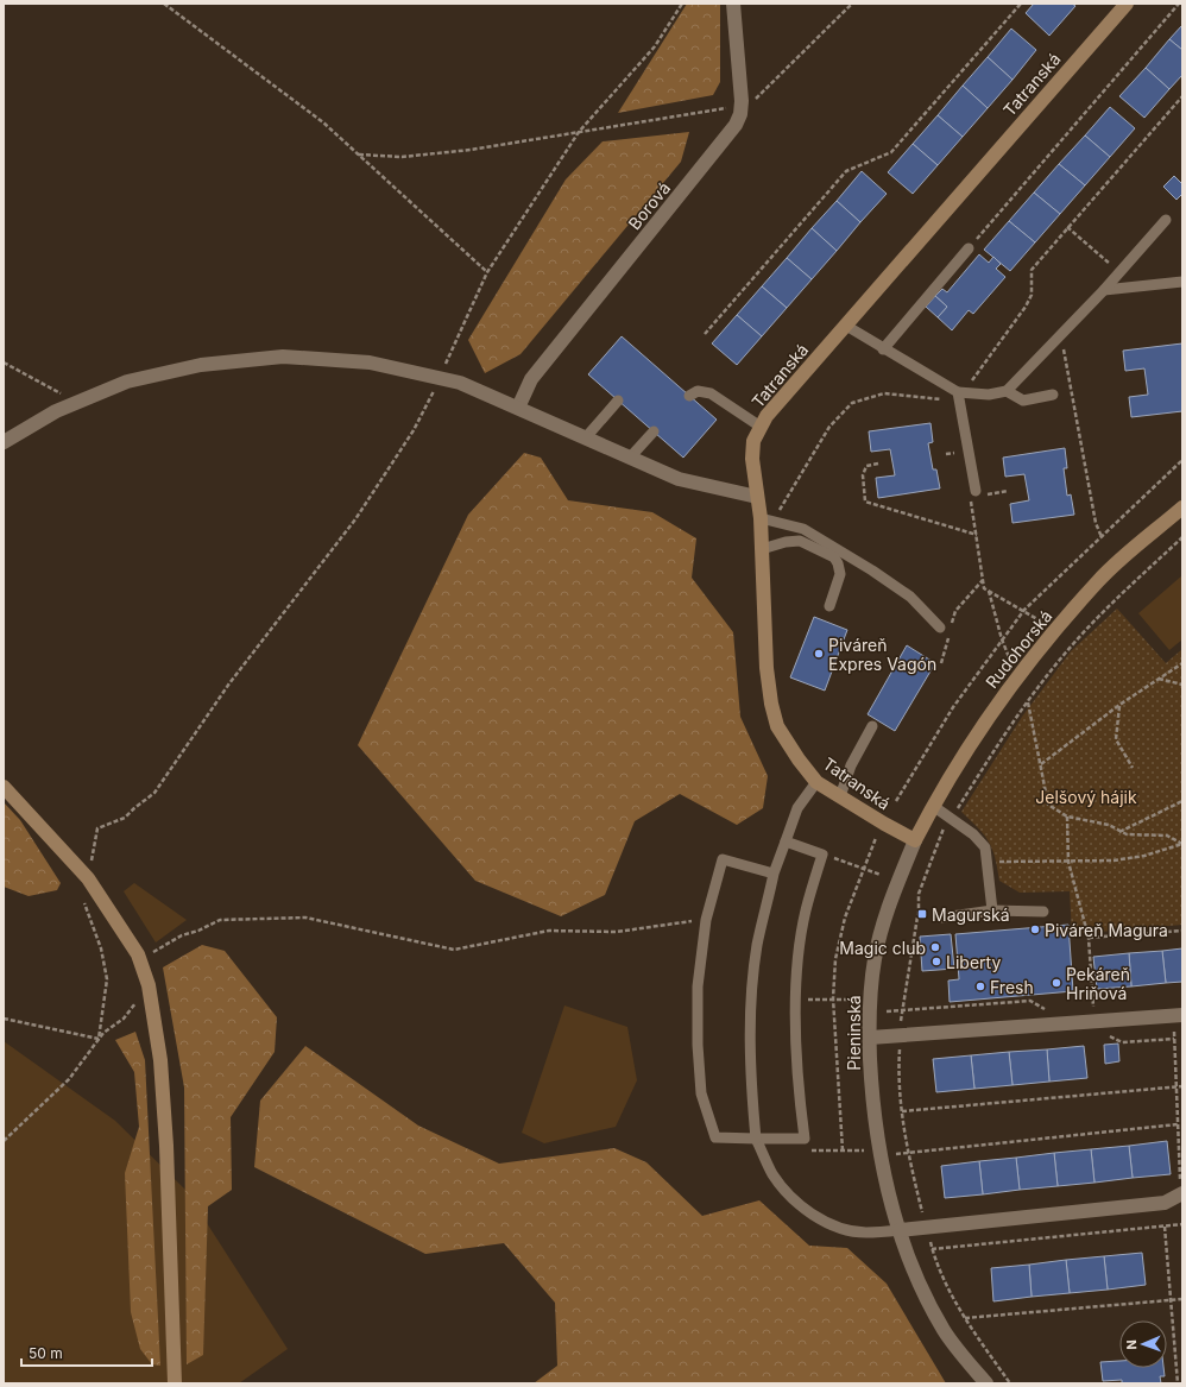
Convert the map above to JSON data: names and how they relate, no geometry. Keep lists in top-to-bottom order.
{
  "streets": {
    "street": [
      "Tatranská",
      "Borová",
      "Rudohorská",
      "Pieninská"
    ]
  },
  "crossings": [
    ["Tatranská", "Rudohorská"],
    ["Tatranská", "Pieninská"],
    ["Rudohorská", "Pieninská"]
  ],
  "parks": ["Jelšový hájik"],
  "places": {
    "other": [
      "Piváreň Expres Vagón",
      "Piváreň Magura",
      "Magic club",
      "Liberty",
      "Pekáreň Hriňová",
      "Fresh"
    ],
    "transit": ["Magurská"]
  },
  "scale_bar": "50 m",
  "north": "left"
}
